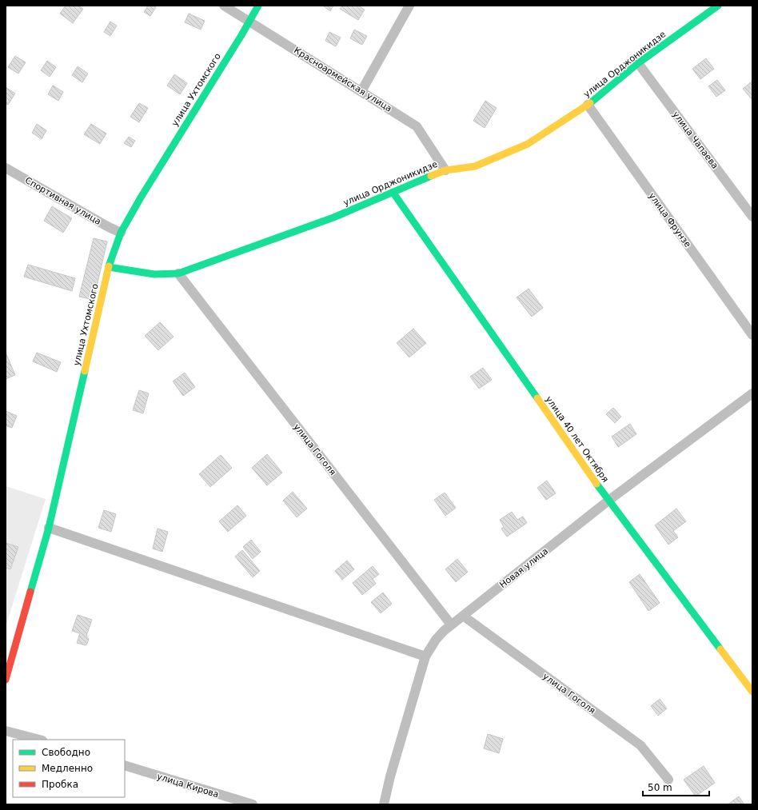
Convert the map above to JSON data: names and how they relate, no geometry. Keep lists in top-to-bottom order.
{
  "streets": {
    "street": [
      "улица Орджоникидзе",
      "Красноармейская улица",
      "улица Ухтомского",
      "улица Чапаева",
      "Спортивная улица",
      "улица Фрунзе",
      "улица 40 лет Октября",
      "улица Гоголя",
      "Новая улица",
      "улица Кирова"
    ]
  },
  "crossings": [
    ["улица Орджоникидзе", "Красноармейская улица"],
    ["улица Орджоникидзе", "улица Ухтомского"],
    ["улица Орджоникидзе", "улица Чапаева"],
    ["улица Орджоникидзе", "улица Фрунзе"],
    ["улица Орджоникидзе", "улица 40 лет Октября"],
    ["улица Орджоникидзе", "улица Гоголя"],
    ["Красноармейская улица", "улица Ухтомского"],
    ["улица Ухтомского", "Спортивная улица"],
    ["улица 40 лет Октября", "Новая улица"],
    ["улица Гоголя", "Новая улица"]
  ],
  "legend": ["Свободно", "Медленно", "Пробка"],
  "scale_bar": "50 m"
}
